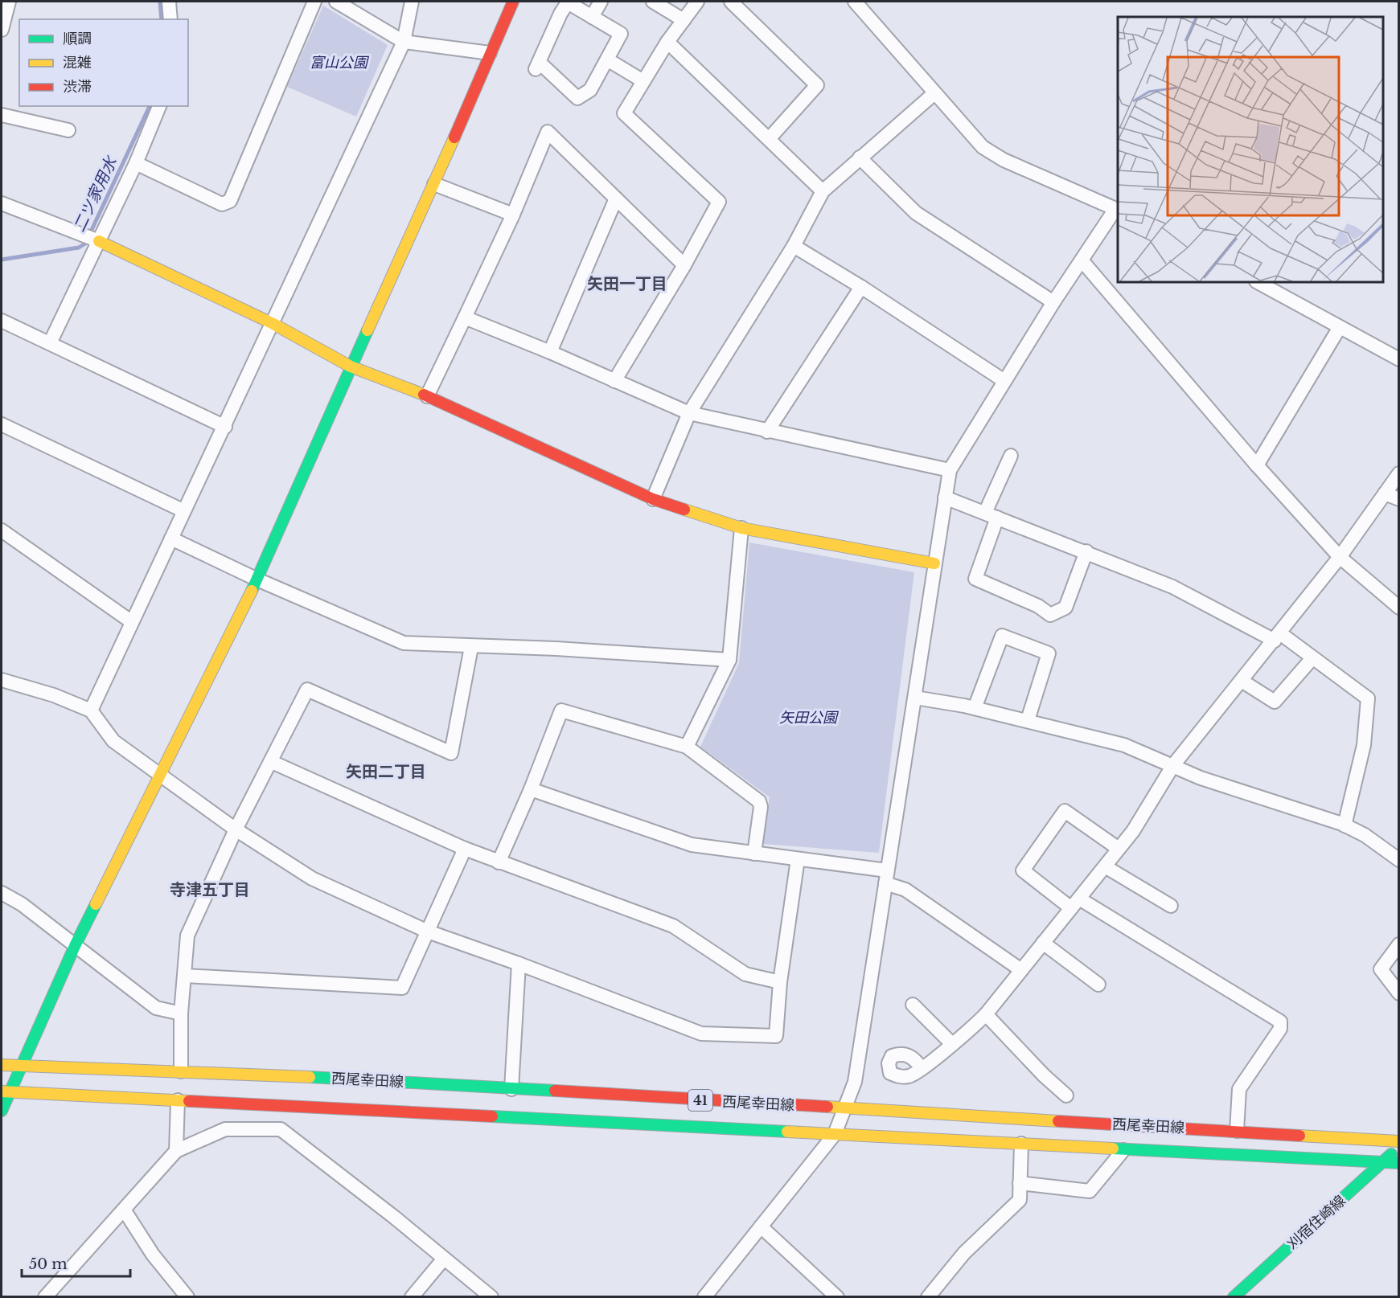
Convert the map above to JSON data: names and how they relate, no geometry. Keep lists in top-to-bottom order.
{
  "streets": {
    "main road": ["西尾幸田線", "41", "刈宿住崎線"]
  },
  "crossings": [
    ["西尾幸田線", "刈宿住崎線"]
  ],
  "districts": ["矢田一丁目", "矢田二丁目", "寺津五丁目"],
  "water": ["二ツ家用水"],
  "parks": ["富山公園", "矢田公園"],
  "legend": ["順調", "混雑", "渋滞"],
  "scale_bar": "50 m"
}
